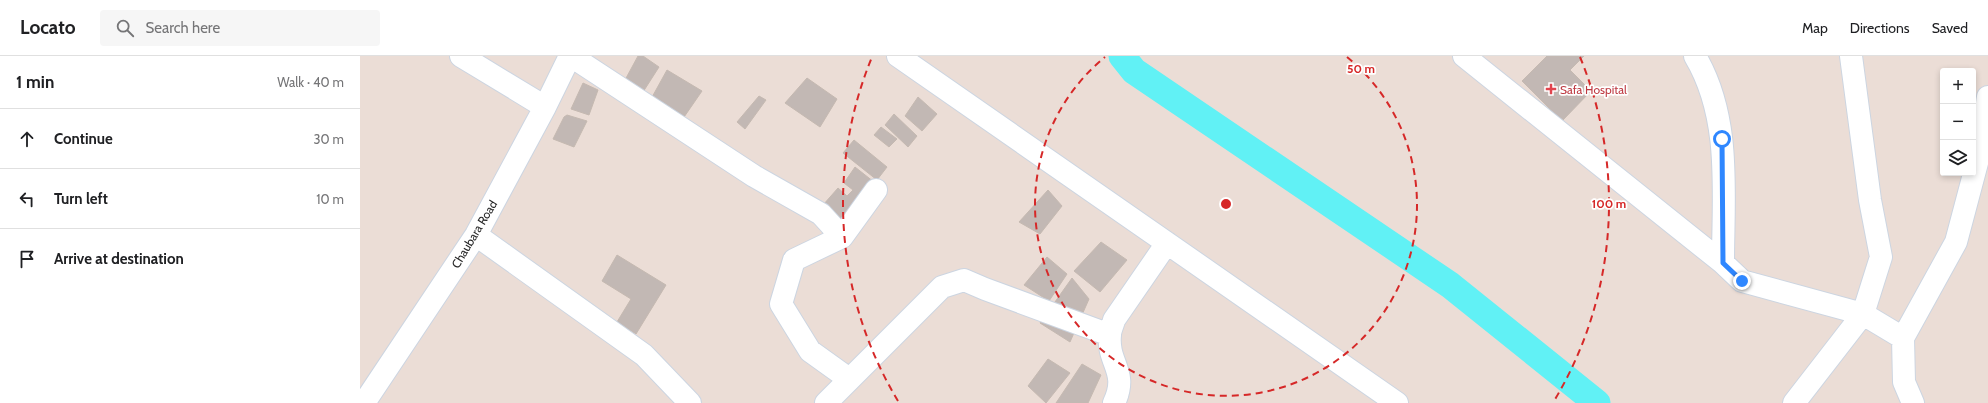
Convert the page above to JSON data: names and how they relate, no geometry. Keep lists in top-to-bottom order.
{
  "streets": {
    "street": ["Chaubara Road"]
  },
  "places": {
    "health": ["Safa Hospital"]
  },
  "page": {
    "header": "Locato",
    "search": "Search here",
    "nav": ["Map", "Directions", "Saved"],
    "heading": ["1 min", "Walk · 40 m"],
    "map_buttons": ["+", "−"],
    "list": [
      ["Continue", "30 m"],
      ["Turn left", "10 m"],
      "Arrive at destination"
    ]
  },
  "rings": ["50 m", "100 m"]
}
